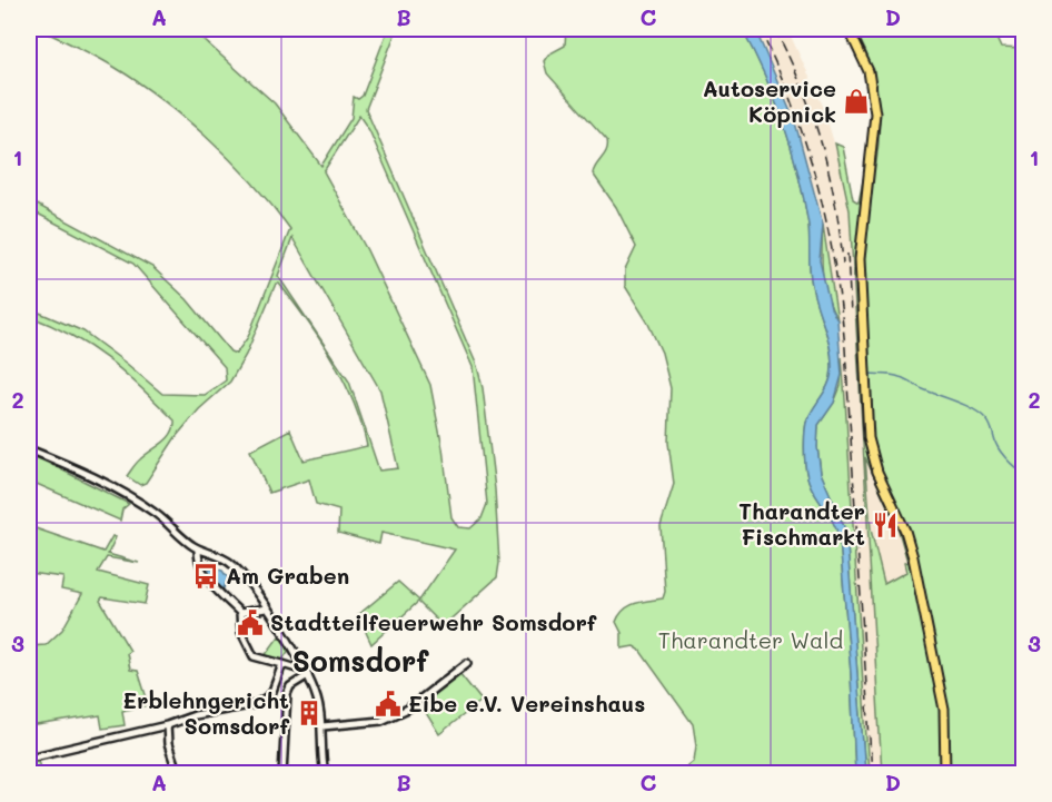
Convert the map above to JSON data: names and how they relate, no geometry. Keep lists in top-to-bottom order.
{
  "districts": ["Somsdorf"],
  "parks": ["Tharandter Wald"],
  "places": {
    "shop": ["Autoservice Köpnick"],
    "restaurant": ["Tharandter Fischmarkt"],
    "bus stop": ["Am Graben"],
    "public building": ["Stadtteilfeuerwehr Somsdorf", "Eibe e.V. Vereinshaus"],
    "building": ["Erblehngericht Somsdorf"]
  },
  "grid": {
    "columns": [
      "A",
      "B",
      "C",
      "D"
    ],
    "rows": ["1", "2", "3"]
  }
}
